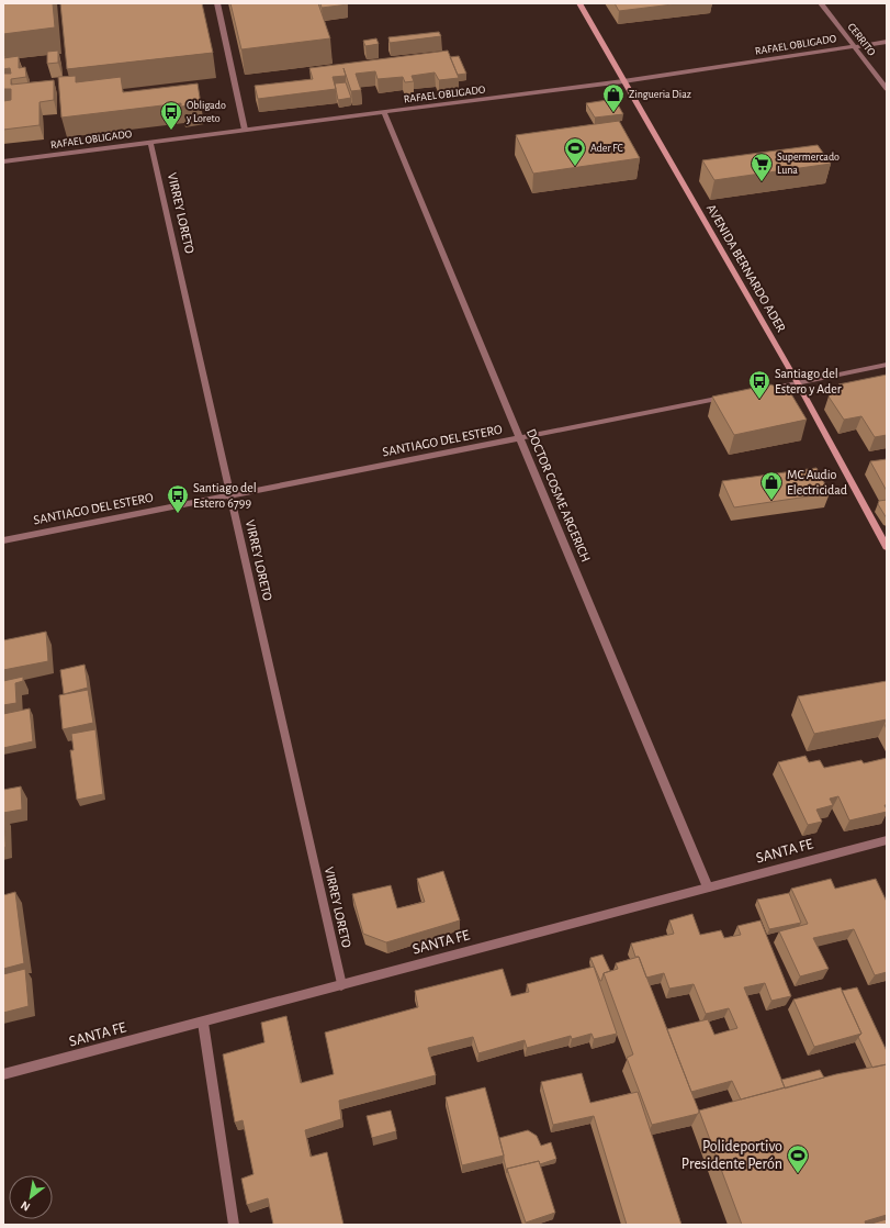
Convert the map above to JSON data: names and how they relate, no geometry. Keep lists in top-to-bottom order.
{
  "streets": {
    "main road": ["AVENIDA BERNARDO ADER"],
    "street": [
      "CERRITO",
      "RAFAEL OBLIGADO",
      "VIRREY LORETO",
      "SANTIAGO DEL ESTERO",
      "DOCTOR COSME ARGERICH",
      "SANTA FE"
    ]
  },
  "crossings": [
    ["CERRITO", "RAFAEL OBLIGADO"],
    ["RAFAEL OBLIGADO", "VIRREY LORETO"],
    ["RAFAEL OBLIGADO", "AVENIDA BERNARDO ADER"],
    ["RAFAEL OBLIGADO", "DOCTOR COSME ARGERICH"],
    ["VIRREY LORETO", "SANTIAGO DEL ESTERO"],
    ["VIRREY LORETO", "SANTA FE"],
    ["SANTIAGO DEL ESTERO", "DOCTOR COSME ARGERICH"],
    ["DOCTOR COSME ARGERICH", "SANTA FE"]
  ],
  "places": {
    "shop": ["Zingueria Diaz", "MC Audio Electricidad"],
    "bus stop": ["Obligado y Loreto", "Santiago del Estero y Ader", "Santiago del Estero 6799"],
    "sports": ["Ader FC", "Polideportivo Presidente Perón"],
    "supermarket": ["Supermercado Luna"]
  },
  "north": "bottom left"
}
